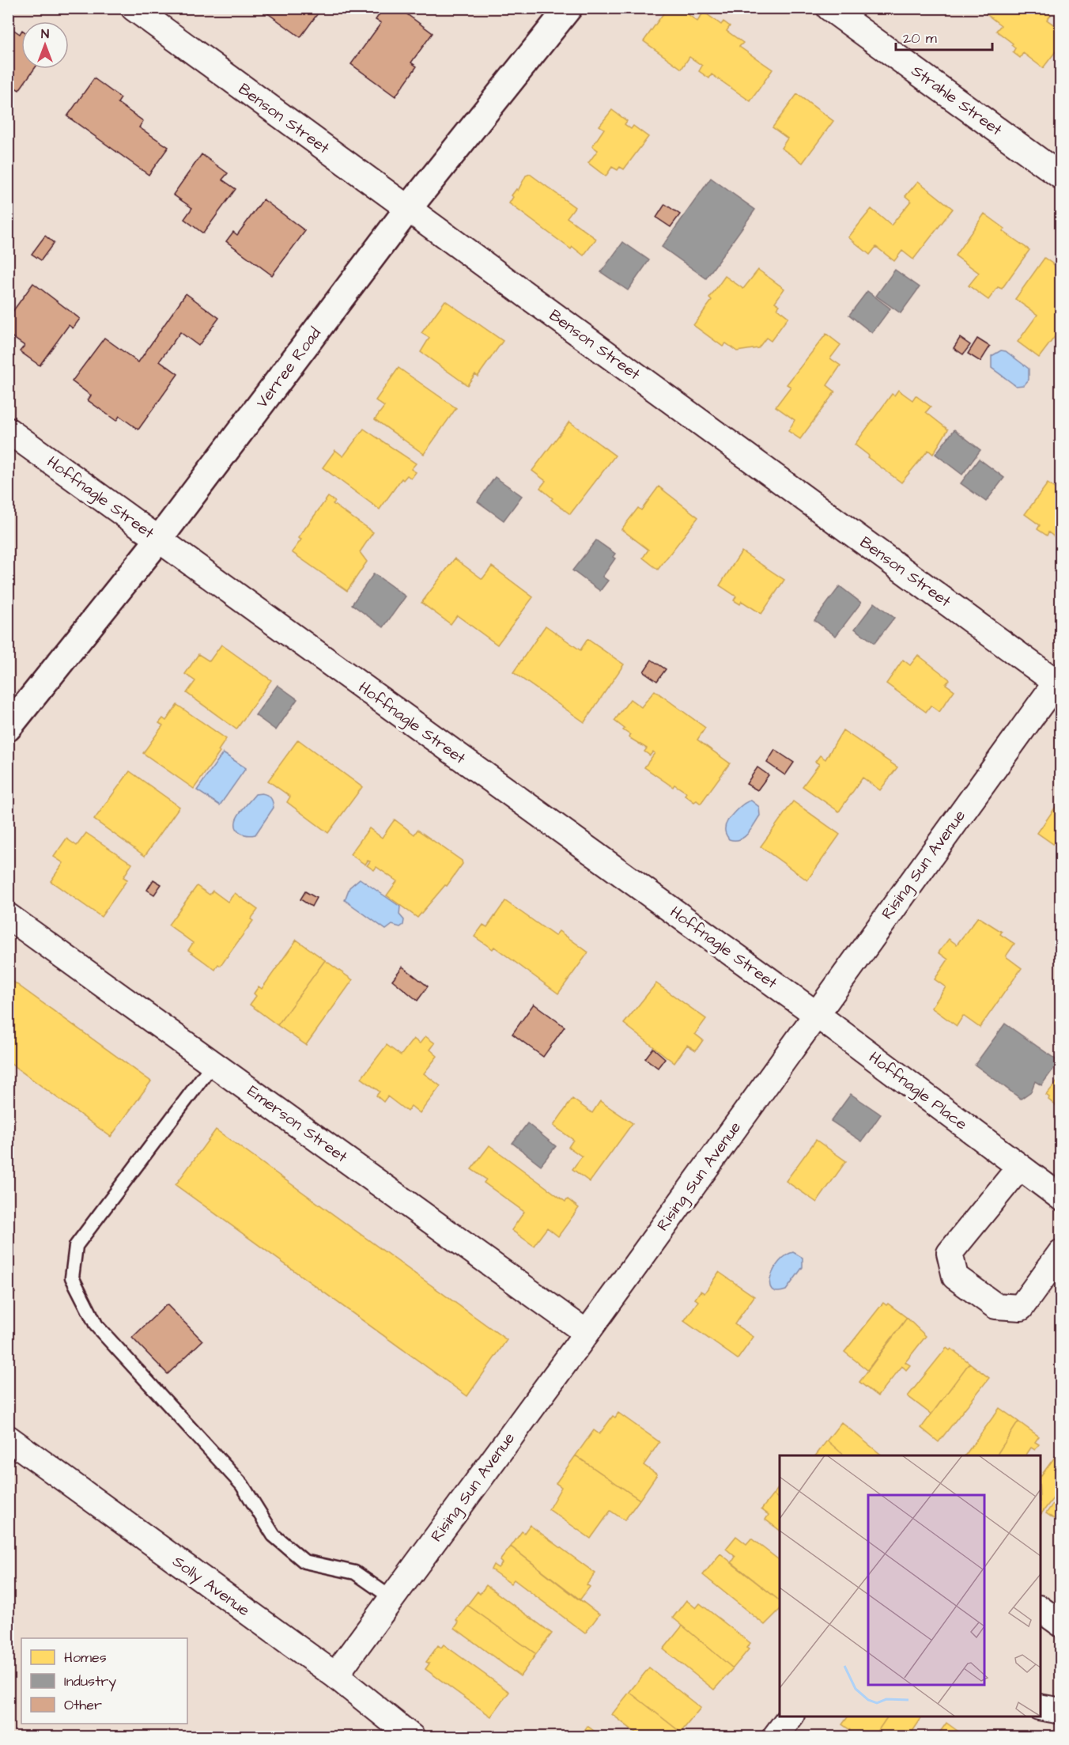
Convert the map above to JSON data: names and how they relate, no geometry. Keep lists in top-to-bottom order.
{
  "streets": {
    "main road": ["Verree Road"],
    "street": [
      "Strahle Street",
      "Benson Street",
      "Hoffnagle Street",
      "Rising Sun Avenue",
      "Hoffnagle Place",
      "Emerson Street",
      "Solly Avenue"
    ]
  },
  "crossings": [
    ["Benson Street", "Verree Road"],
    ["Benson Street", "Rising Sun Avenue"],
    ["Verree Road", "Hoffnagle Street"],
    ["Hoffnagle Street", "Rising Sun Avenue"],
    ["Hoffnagle Street", "Hoffnagle Place"],
    ["Rising Sun Avenue", "Hoffnagle Place"],
    ["Rising Sun Avenue", "Emerson Street"],
    ["Rising Sun Avenue", "Solly Avenue"]
  ],
  "legend": ["Homes", "Industry", "Other"],
  "scale_bar": "20 m",
  "north": "top"
}
